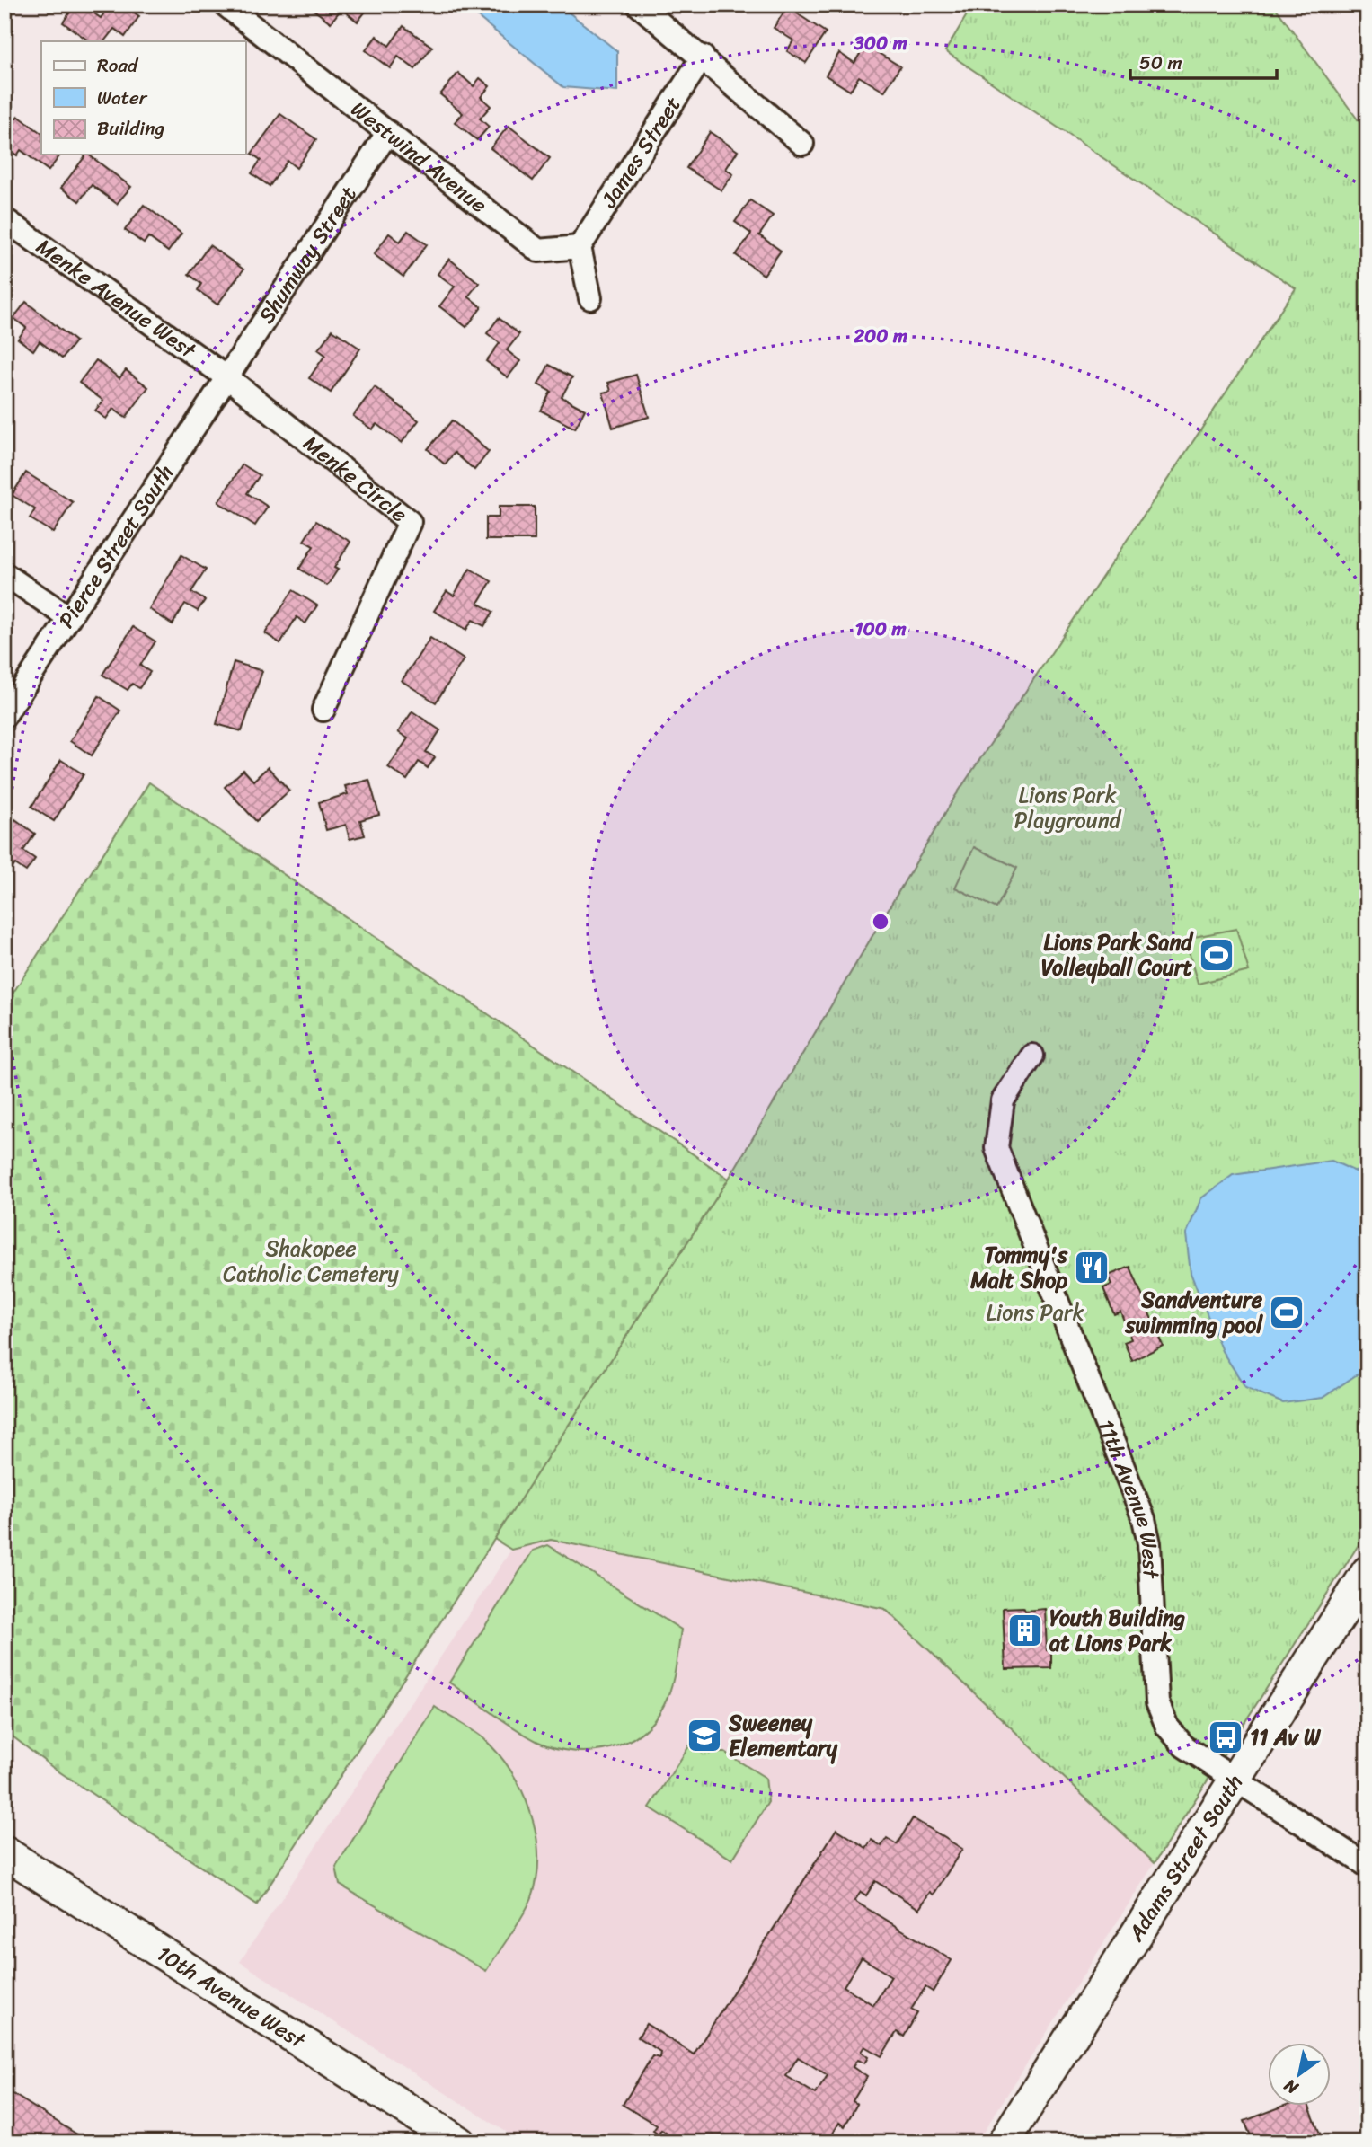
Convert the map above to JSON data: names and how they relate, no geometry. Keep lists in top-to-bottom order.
{
  "streets": {
    "street": [
      "James Street",
      "Westwind Avenue",
      "Shumway Street",
      "Menke Avenue West",
      "Menke Circle",
      "Pierce Street South",
      "11th Avenue West",
      "Adams Street South",
      "10th Avenue West"
    ]
  },
  "crossings": [
    ["James Street", "Westwind Avenue"],
    ["Westwind Avenue", "Shumway Street"],
    ["Shumway Street", "Menke Avenue West"],
    ["Shumway Street", "Menke Circle"],
    ["Shumway Street", "Pierce Street South"],
    ["Menke Avenue West", "Menke Circle"],
    ["Menke Avenue West", "Pierce Street South"],
    ["Menke Circle", "Pierce Street South"],
    ["11th Avenue West", "Adams Street South"]
  ],
  "parks": ["Lions Park Playground", "Shakopee Catholic Cemetery", "Lions Park"],
  "places": {
    "sports": ["Lions Park Sand Volleyball Court", "Sandventure swimming pool"],
    "restaurant": ["Tommy's Malt Shop"],
    "building": ["Youth Building at Lions Park"],
    "school or university": ["Sweeney Elementary"],
    "bus stop": ["11 Av W"]
  },
  "legend": ["Road", "Water", "Building"],
  "scale_bar": "50 m",
  "north": "bottom left",
  "rings": ["300 m", "200 m", "100 m"]
}
